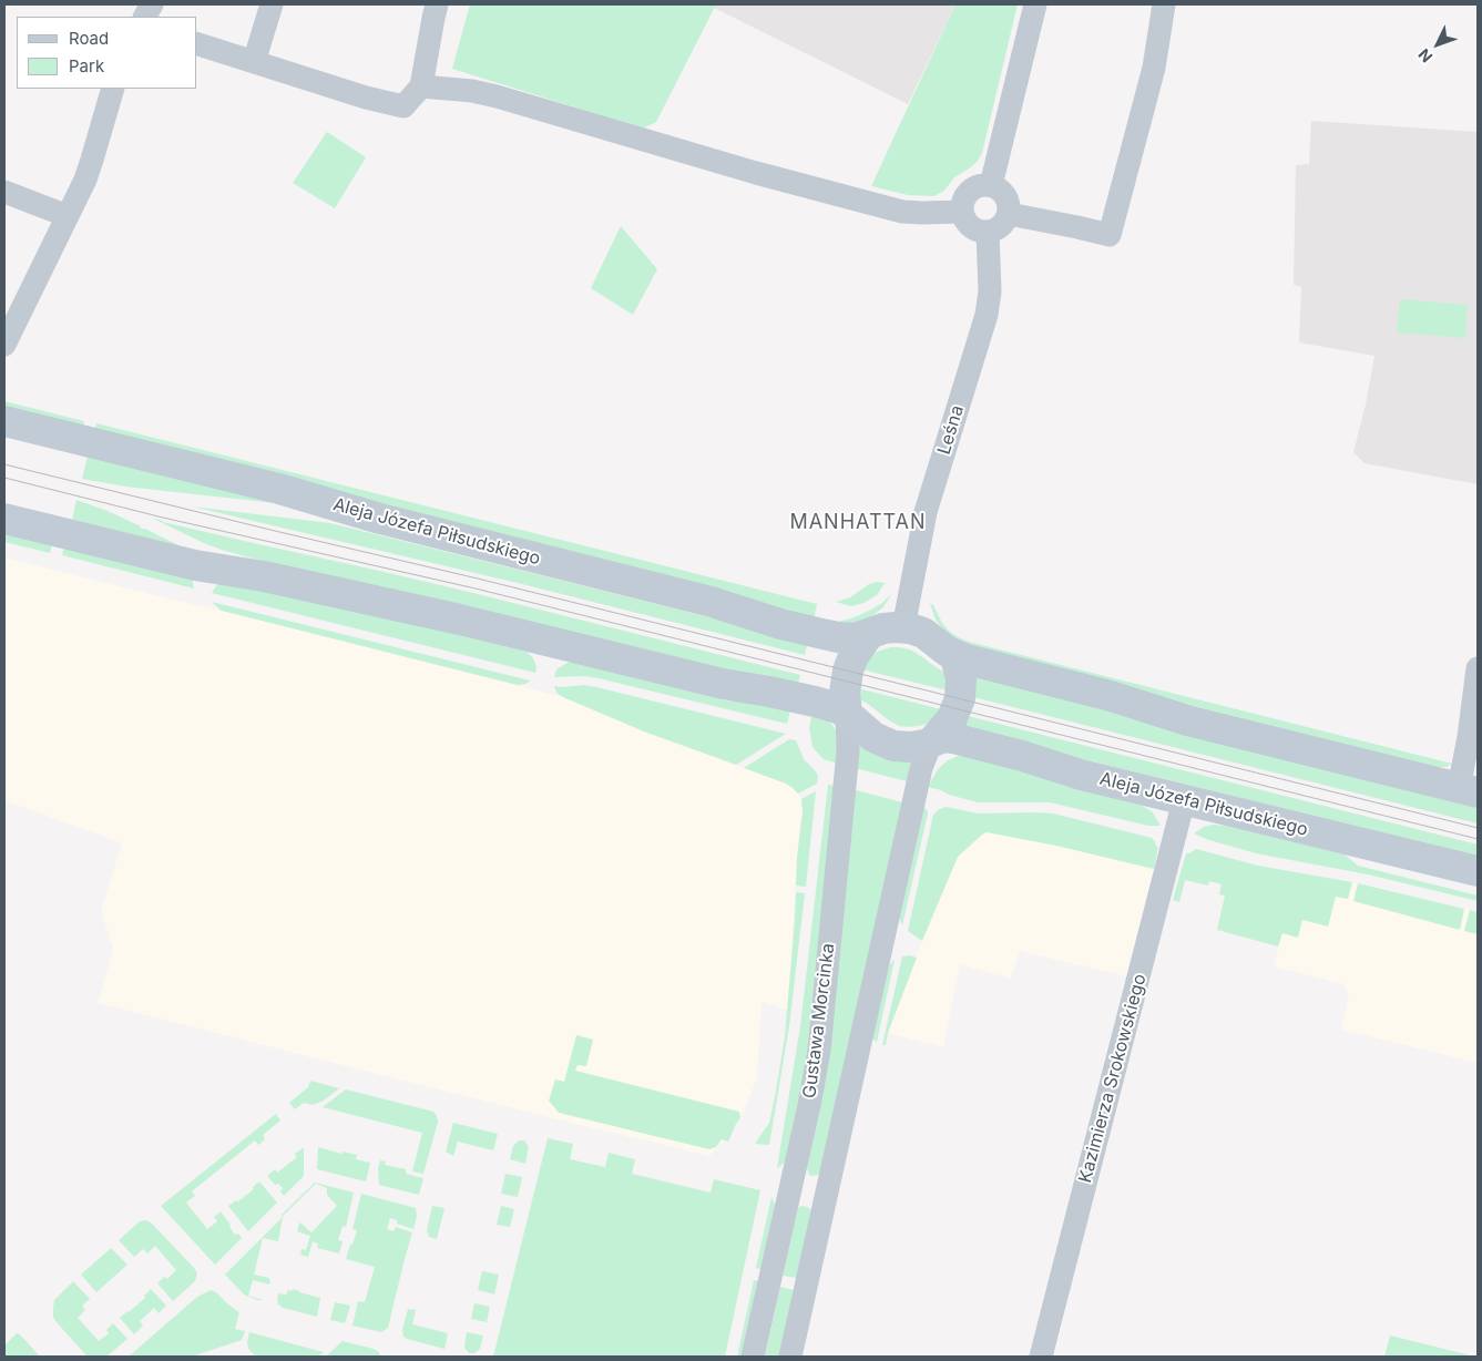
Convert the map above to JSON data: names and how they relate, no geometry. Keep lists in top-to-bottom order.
{
  "streets": {
    "street": [
      "Leśna",
      "Aleja Józefa Piłsudskiego",
      "Gustawa Morcinka",
      "Kazimierza Srokowskiego"
    ]
  },
  "crossings": [
    ["Leśna", "Aleja Józefa Piłsudskiego"],
    ["Leśna", "Gustawa Morcinka"],
    ["Aleja Józefa Piłsudskiego", "Gustawa Morcinka"],
    ["Aleja Józefa Piłsudskiego", "Kazimierza Srokowskiego"]
  ],
  "districts": ["MANHATTAN"],
  "legend": ["Road", "Park"],
  "north": "bottom left"
}
